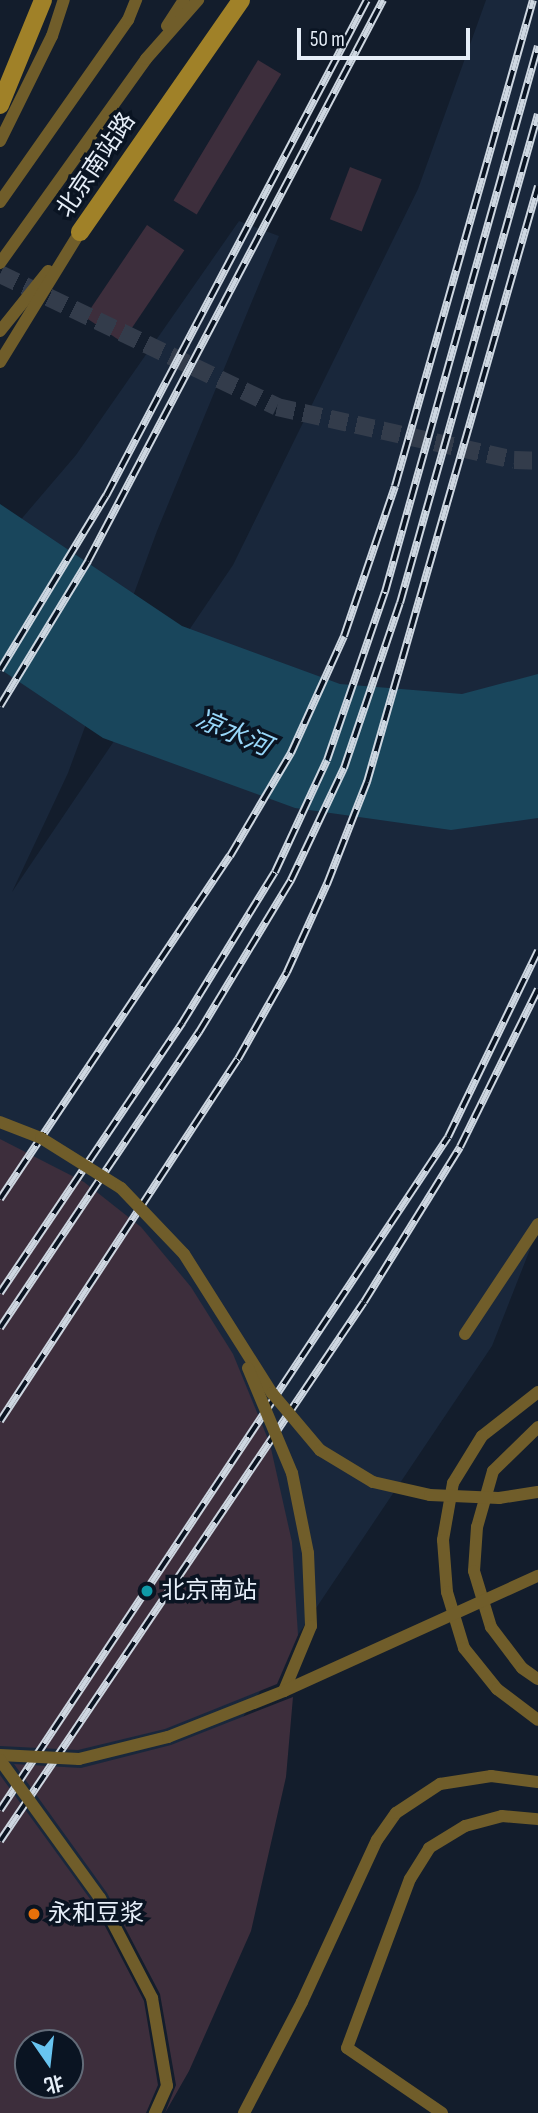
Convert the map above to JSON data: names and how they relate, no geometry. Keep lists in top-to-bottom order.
{
  "streets": {
    "street": ["北京南站路"]
  },
  "water": ["凉水河"],
  "places": ["北京南站", "永和豆浆"],
  "scale_bar": "50 m",
  "north": "bottom"
}
